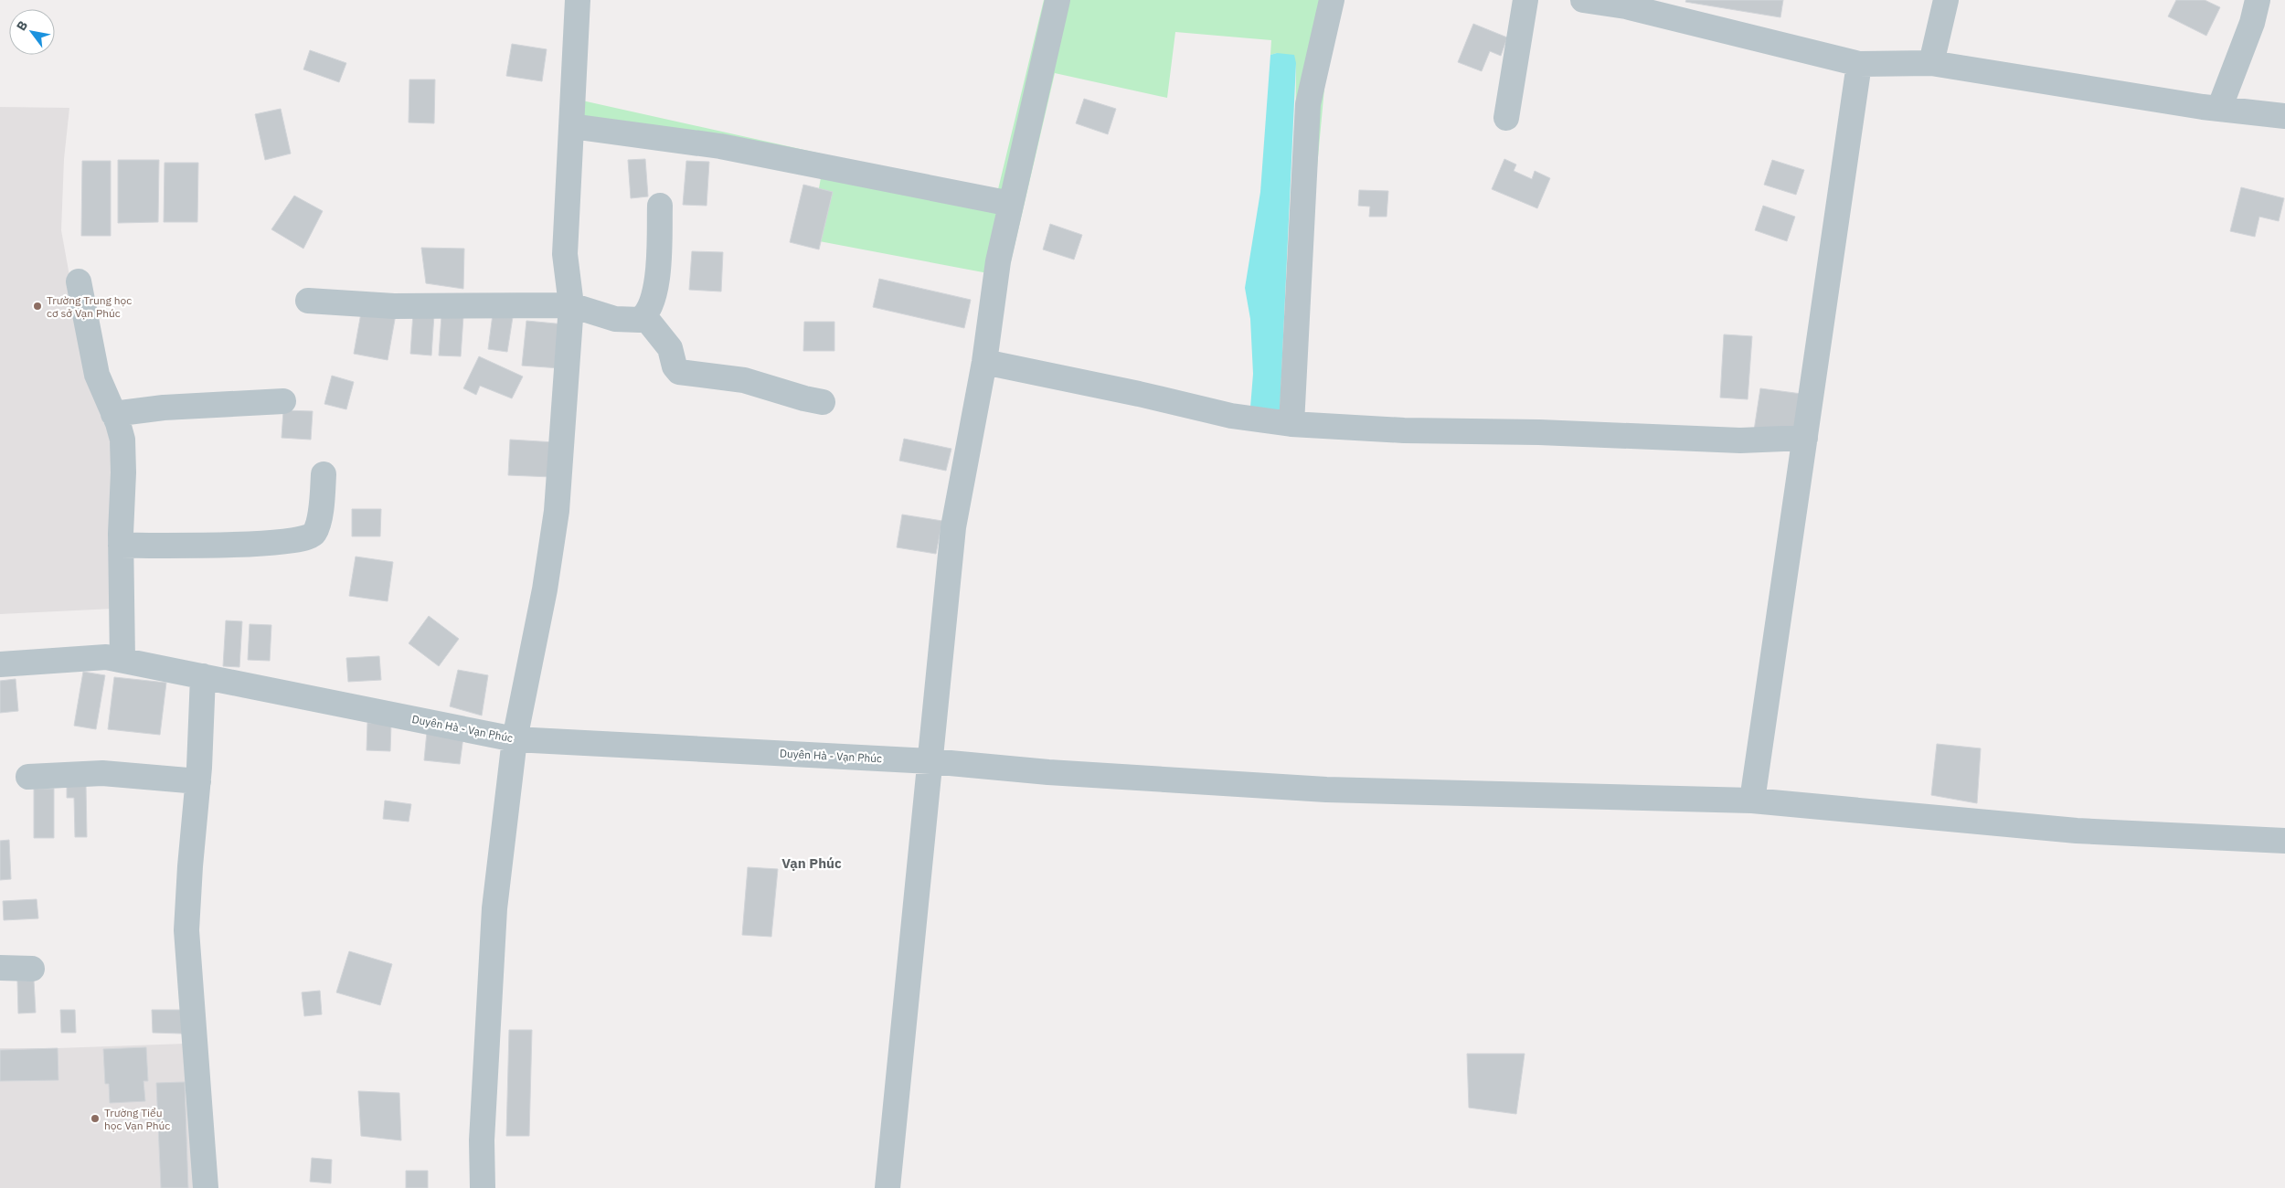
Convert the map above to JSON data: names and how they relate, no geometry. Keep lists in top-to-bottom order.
{
  "streets": {
    "street": ["Duyên Hà - Vạn Phúc"]
  },
  "districts": ["Vạn Phúc"],
  "places": ["Trường Trung học cơ sở Vạn Phúc", "Trường Tiểu học Vạn Phúc"],
  "north": "top left"
}
